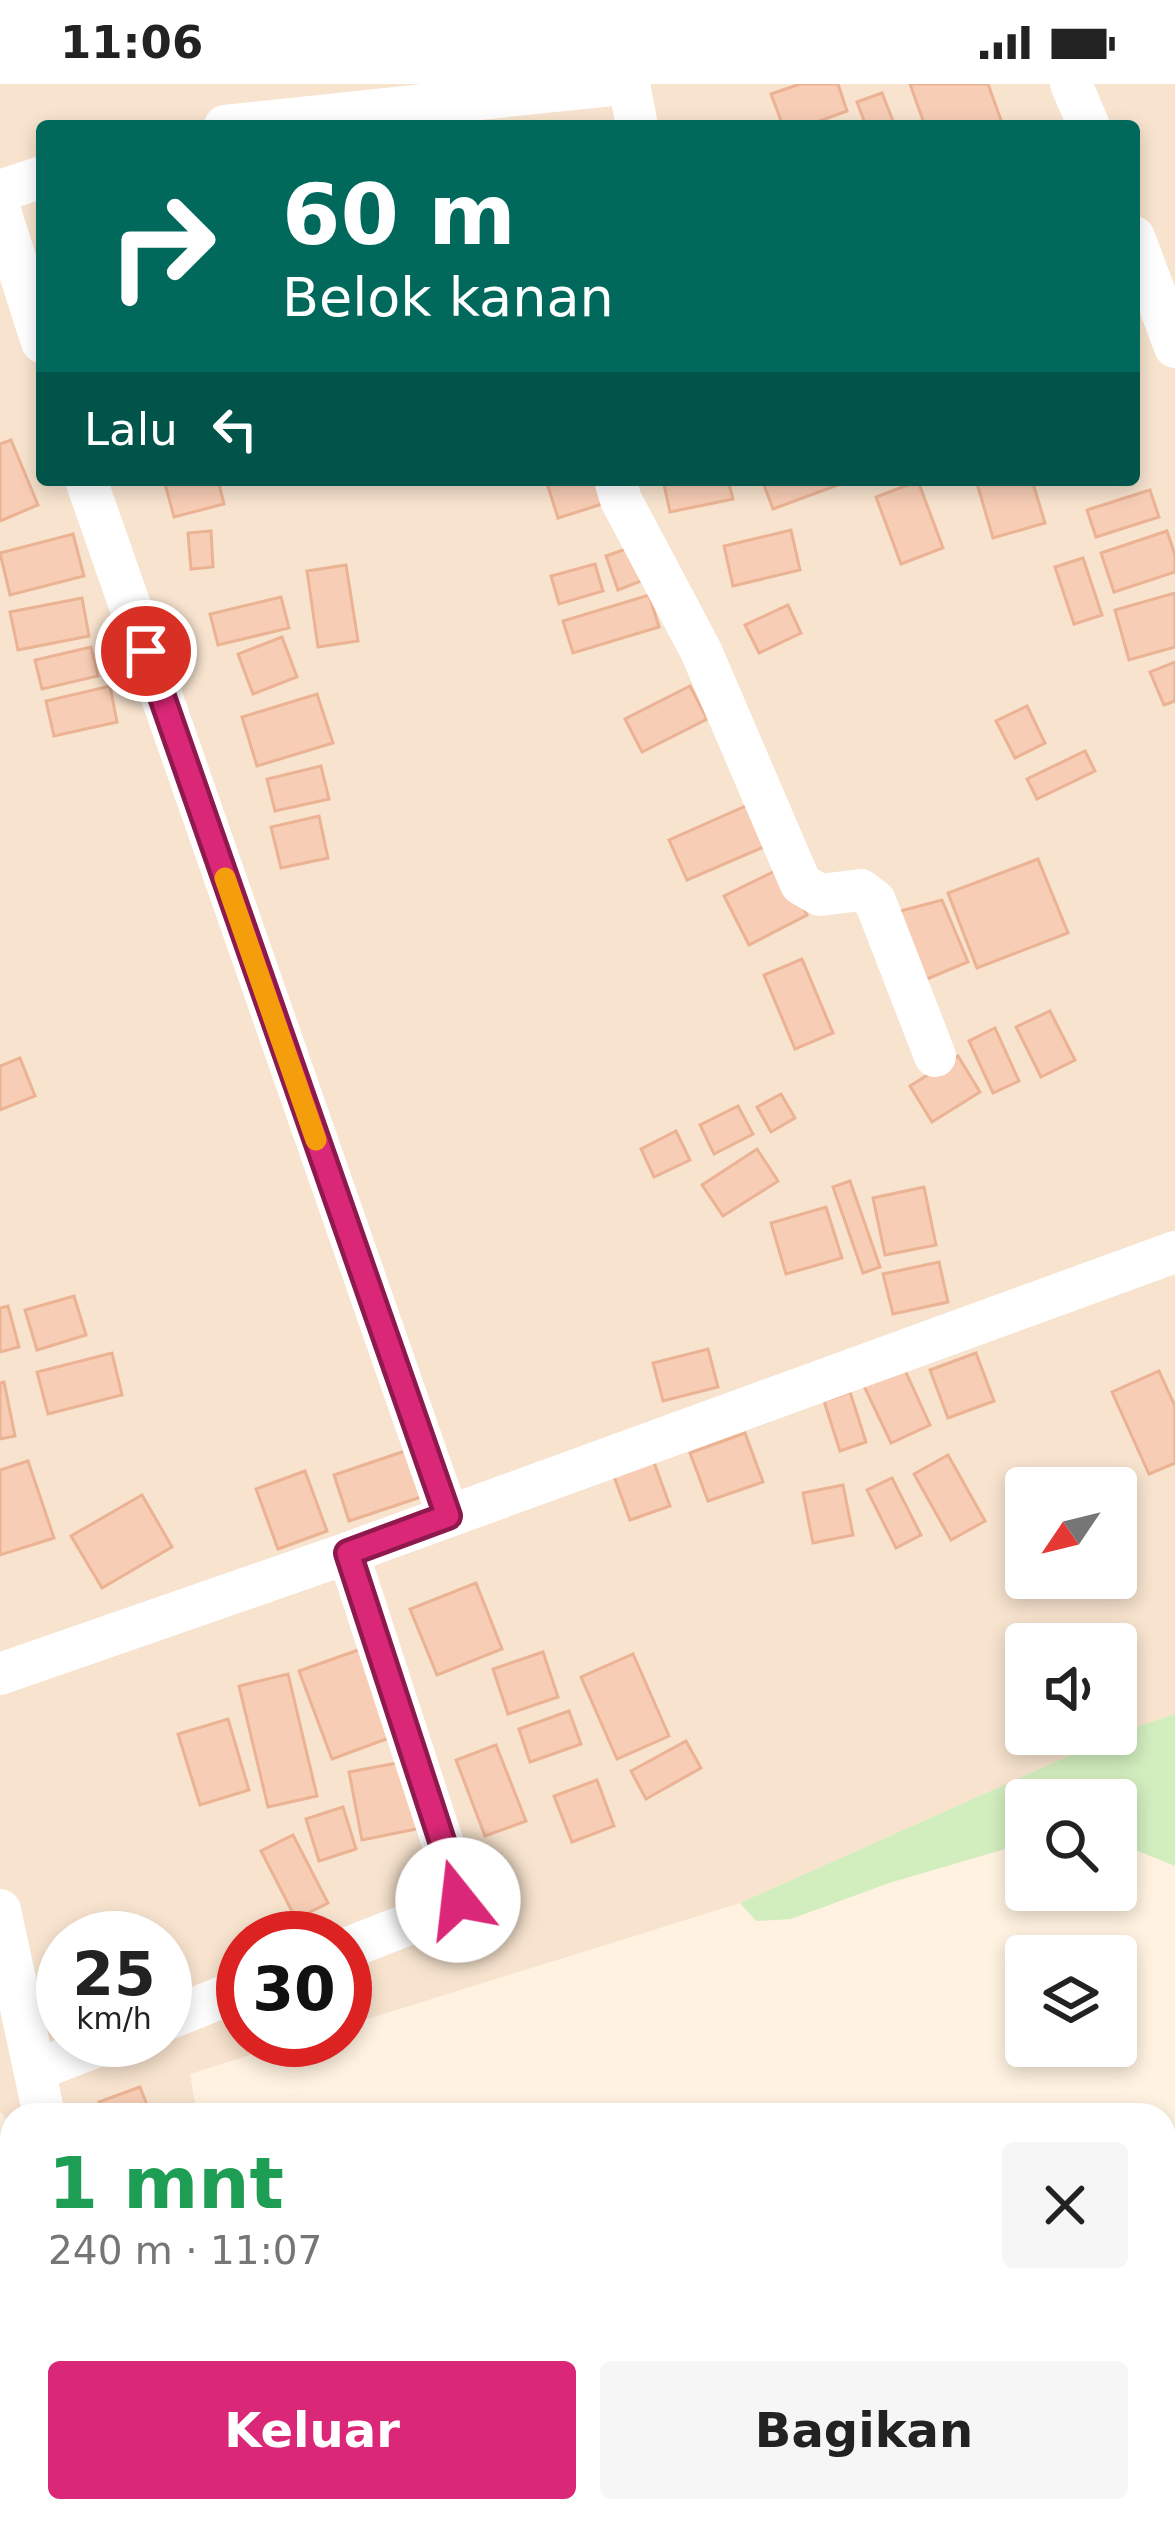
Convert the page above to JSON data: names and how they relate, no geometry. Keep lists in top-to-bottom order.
{
  "north": "bottom left",
  "page": {
    "status": "11:06",
    "turn": ["60 m", "Belok kanan"],
    "then": "Lalu",
    "speed": "25 km/h",
    "limit": "30",
    "heading": ["1 mnt", "240 m · 11:07"],
    "buttons": ["Keluar", "Bagikan"]
  }
}
